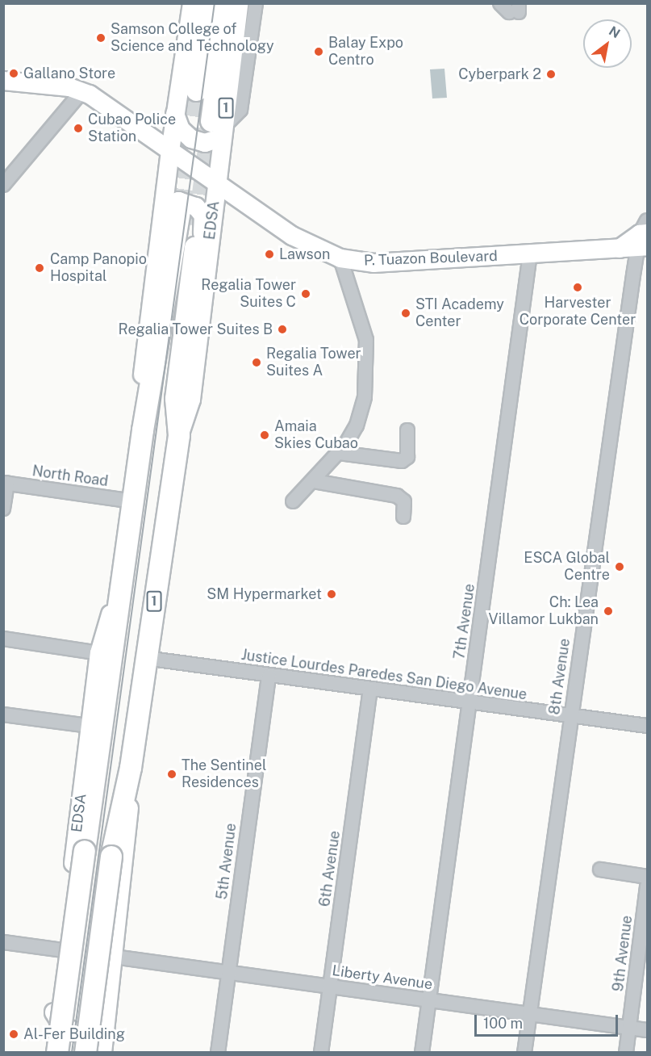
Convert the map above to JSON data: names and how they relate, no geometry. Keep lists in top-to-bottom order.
{
  "streets": {
    "highway": ["1", "EDSA"],
    "main road": ["P. Tuazon Boulevard"],
    "street": [
      "North Road",
      "7th Avenue",
      "Justice Lourdes Paredes San Diego Avenue",
      "8th Avenue",
      "5th Avenue",
      "6th Avenue",
      "9th Avenue",
      "Liberty Avenue"
    ]
  },
  "crossings": [
    ["EDSA", "P. Tuazon Boulevard"],
    ["EDSA", "North Road"],
    ["EDSA", "Justice Lourdes Paredes San Diego Avenue"],
    ["EDSA", "Liberty Avenue"],
    ["P. Tuazon Boulevard", "7th Avenue"],
    ["P. Tuazon Boulevard", "8th Avenue"],
    ["7th Avenue", "Justice Lourdes Paredes San Diego Avenue"],
    ["7th Avenue", "Liberty Avenue"],
    ["Justice Lourdes Paredes San Diego Avenue", "8th Avenue"],
    ["Justice Lourdes Paredes San Diego Avenue", "5th Avenue"],
    ["Justice Lourdes Paredes San Diego Avenue", "6th Avenue"],
    ["8th Avenue", "Liberty Avenue"],
    ["5th Avenue", "Liberty Avenue"],
    ["6th Avenue", "Liberty Avenue"],
    ["9th Avenue", "Liberty Avenue"]
  ],
  "places": [
    "Samson College of Science and Technology",
    "Balay Expo Centro",
    "Gallano Store",
    "Cyberpark 2",
    "Cubao Police Station",
    "Lawson",
    "Camp Panopio Hospital",
    "Harvester Corporate Center",
    "Regalia Tower Suites C",
    "STI Academy Center",
    "Regalia Tower Suites B",
    "Regalia Tower Suites A",
    "Amaia Skies Cubao",
    "ESCA Global Centre",
    "SM Hypermarket",
    "Ch: Lea Villamor Lukban",
    "The Sentinel Residences",
    "Al-Fer Building"
  ],
  "scale_bar": "100 m",
  "north": "top right"
}
